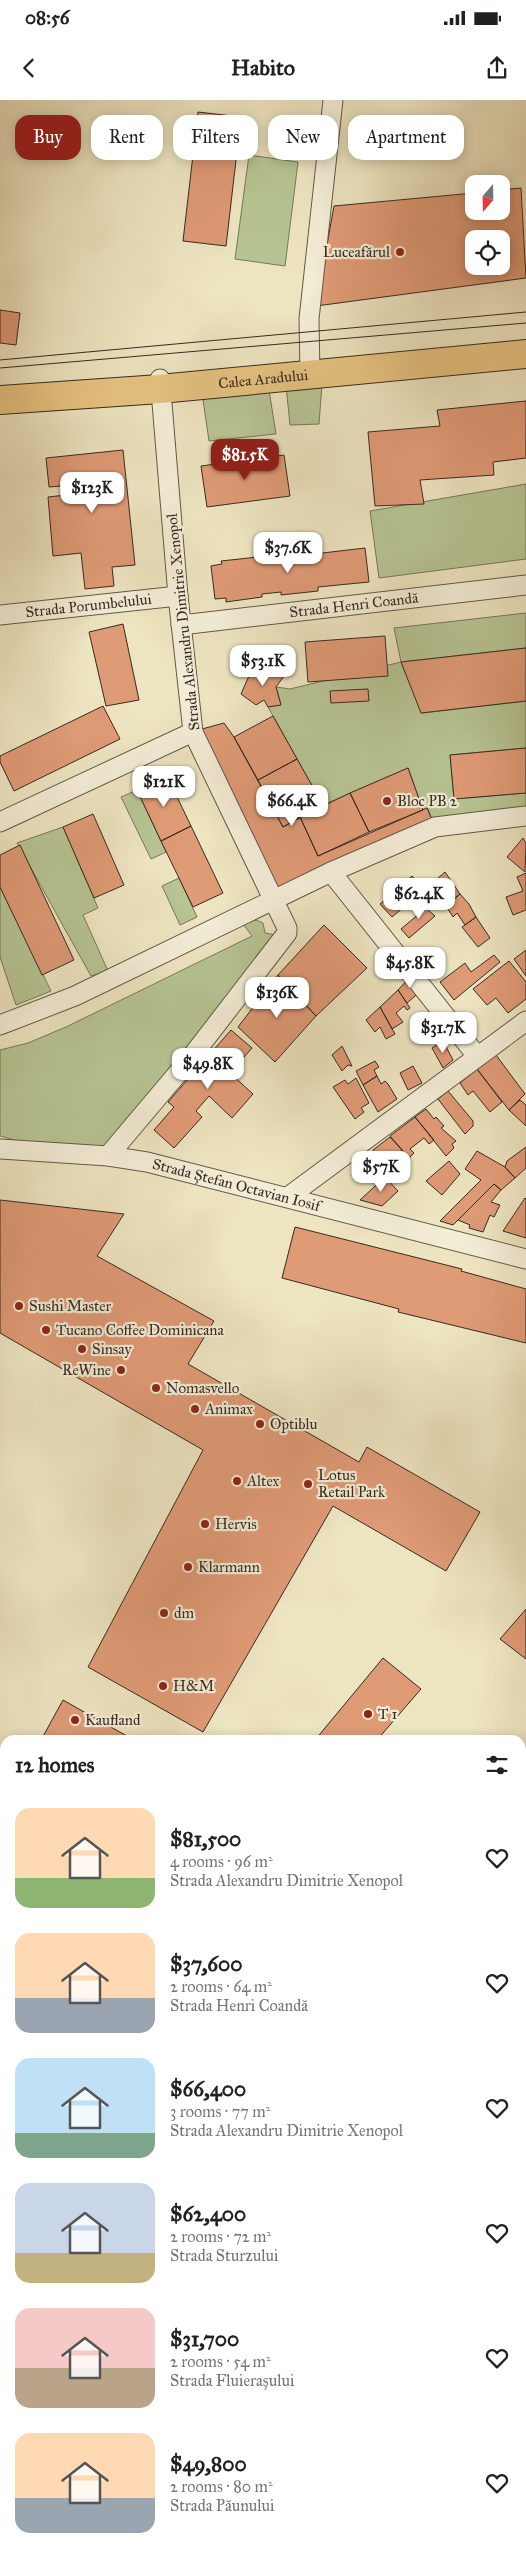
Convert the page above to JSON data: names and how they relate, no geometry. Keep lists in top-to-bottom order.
{
  "streets": {
    "main road": ["Calea Aradului"],
    "street": [
      "Strada Porumbelului",
      "Strada Henri Coandă",
      "Strada Alexandru Dimitrie Xenopol",
      "Strada Ștefan Octavian Iosif"
    ]
  },
  "crossings": [
    ["Calea Aradului", "Strada Alexandru Dimitrie Xenopol"],
    ["Strada Porumbelului", "Strada Alexandru Dimitrie Xenopol"],
    ["Strada Henri Coandă", "Strada Alexandru Dimitrie Xenopol"],
    ["Strada Alexandru Dimitrie Xenopol", "Strada Ștefan Octavian Iosif"]
  ],
  "places": [
    "Luceafărul",
    "Bloc PB 2",
    "Sushi Master",
    "Tucano Coffee Dominicana",
    "Sinsay",
    "ReWine",
    "Nomasvello",
    "Animax",
    "Optiblu",
    "Altex",
    "Lotus Retail Park",
    "Hervis",
    "Klarmann",
    "dm",
    "H&M",
    "T 1",
    "Kaufland"
  ],
  "north": "bottom",
  "page": {
    "status": "08:56",
    "header": "Habito",
    "chip": [
      "Buy",
      "Rent",
      "Filters",
      "New",
      "Apartment"
    ],
    "price": [
      "$81.5K",
      "$123K",
      "$37.6K",
      "$53.1K",
      "$121K",
      "$66.4K",
      "$62.4K",
      "$45.8K",
      "$136K",
      "$31.7K",
      "$49.8K",
      "$57K"
    ],
    "heading": "12 homes",
    "list": [
      {
        "name": "$81,500",
        "note": "4 rooms · 96 m² · Strada Alexandru Dimitrie Xenopol"
      },
      {
        "name": "$37,600",
        "note": "2 rooms · 64 m² · Strada Henri Coandă"
      },
      {
        "name": "$66,400",
        "note": "3 rooms · 77 m² · Strada Alexandru Dimitrie Xenopol"
      },
      {
        "name": "$62,400",
        "note": "2 rooms · 72 m² · Strada Sturzului"
      },
      {
        "name": "$31,700",
        "note": "2 rooms · 54 m² · Strada Fluierașului"
      },
      {
        "name": "$49,800",
        "note": "2 rooms · 80 m² · Strada Păunului"
      }
    ]
  }
}
